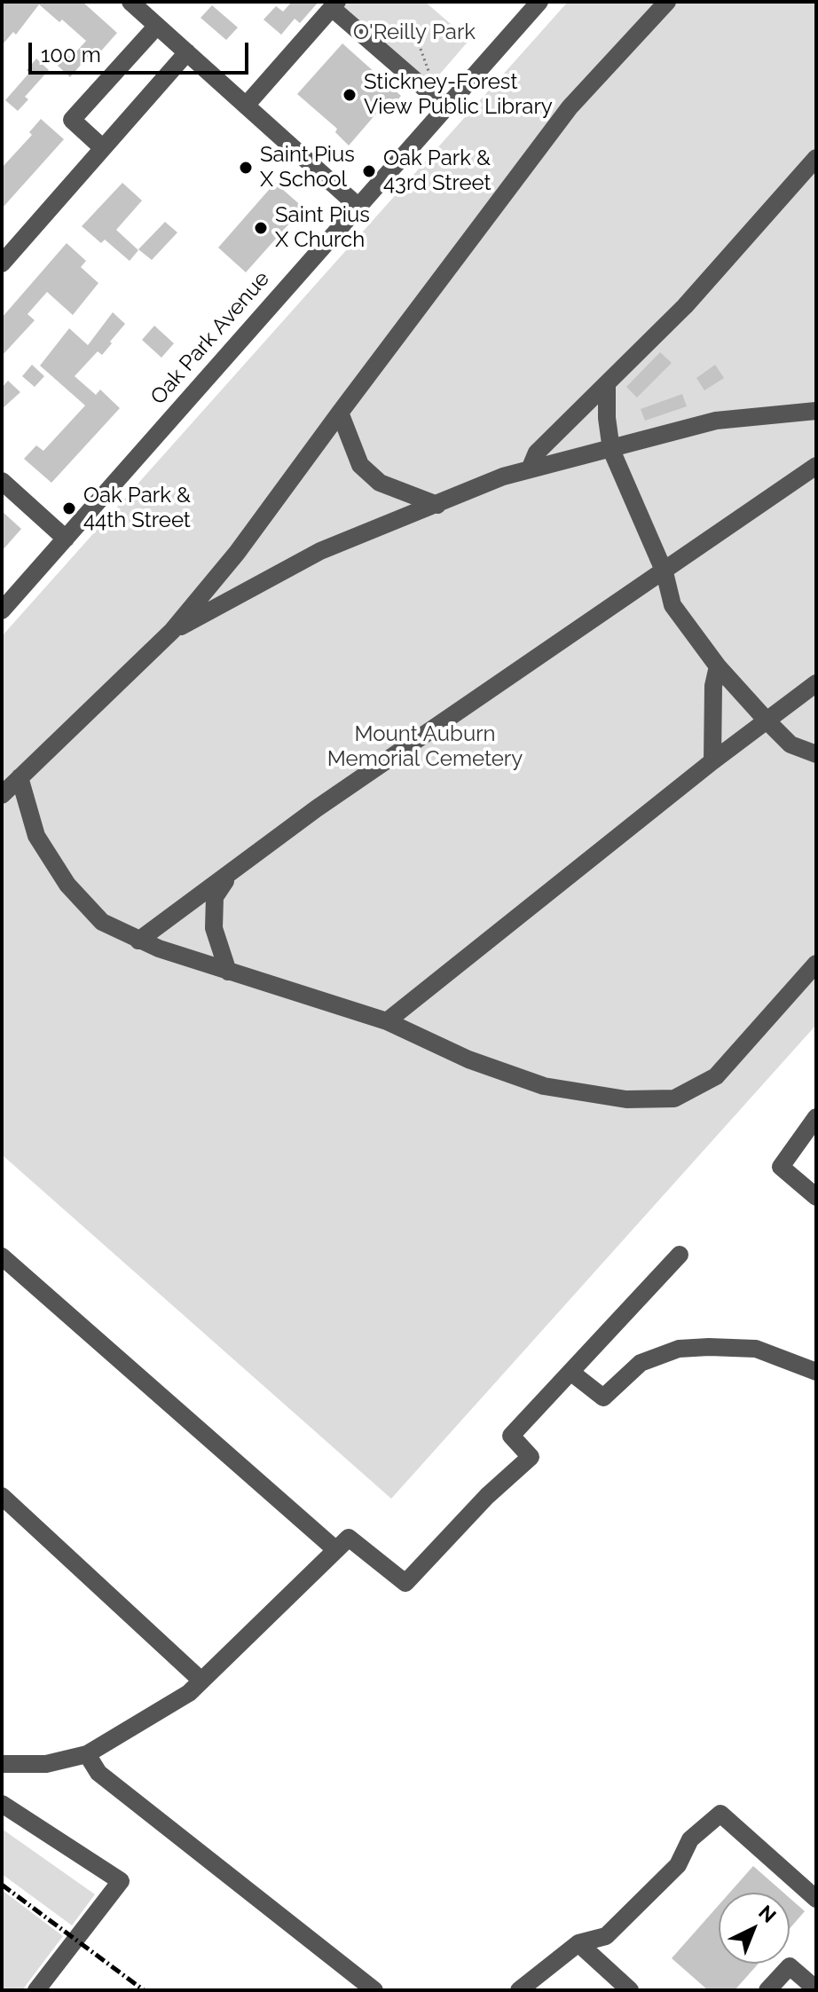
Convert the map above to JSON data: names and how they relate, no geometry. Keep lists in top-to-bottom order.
{
  "streets": {
    "street": ["Oak Park Avenue"]
  },
  "parks": ["O'Reilly Park", "Mount Auburn Memorial Cemetery"],
  "places": [
    "Stickney-Forest View Public Library",
    "Saint Pius X School",
    "Oak Park & 43rd Street",
    "Saint Pius X Church",
    "Oak Park & 44th Street"
  ],
  "scale_bar": "100 m",
  "north": "top right"
}
